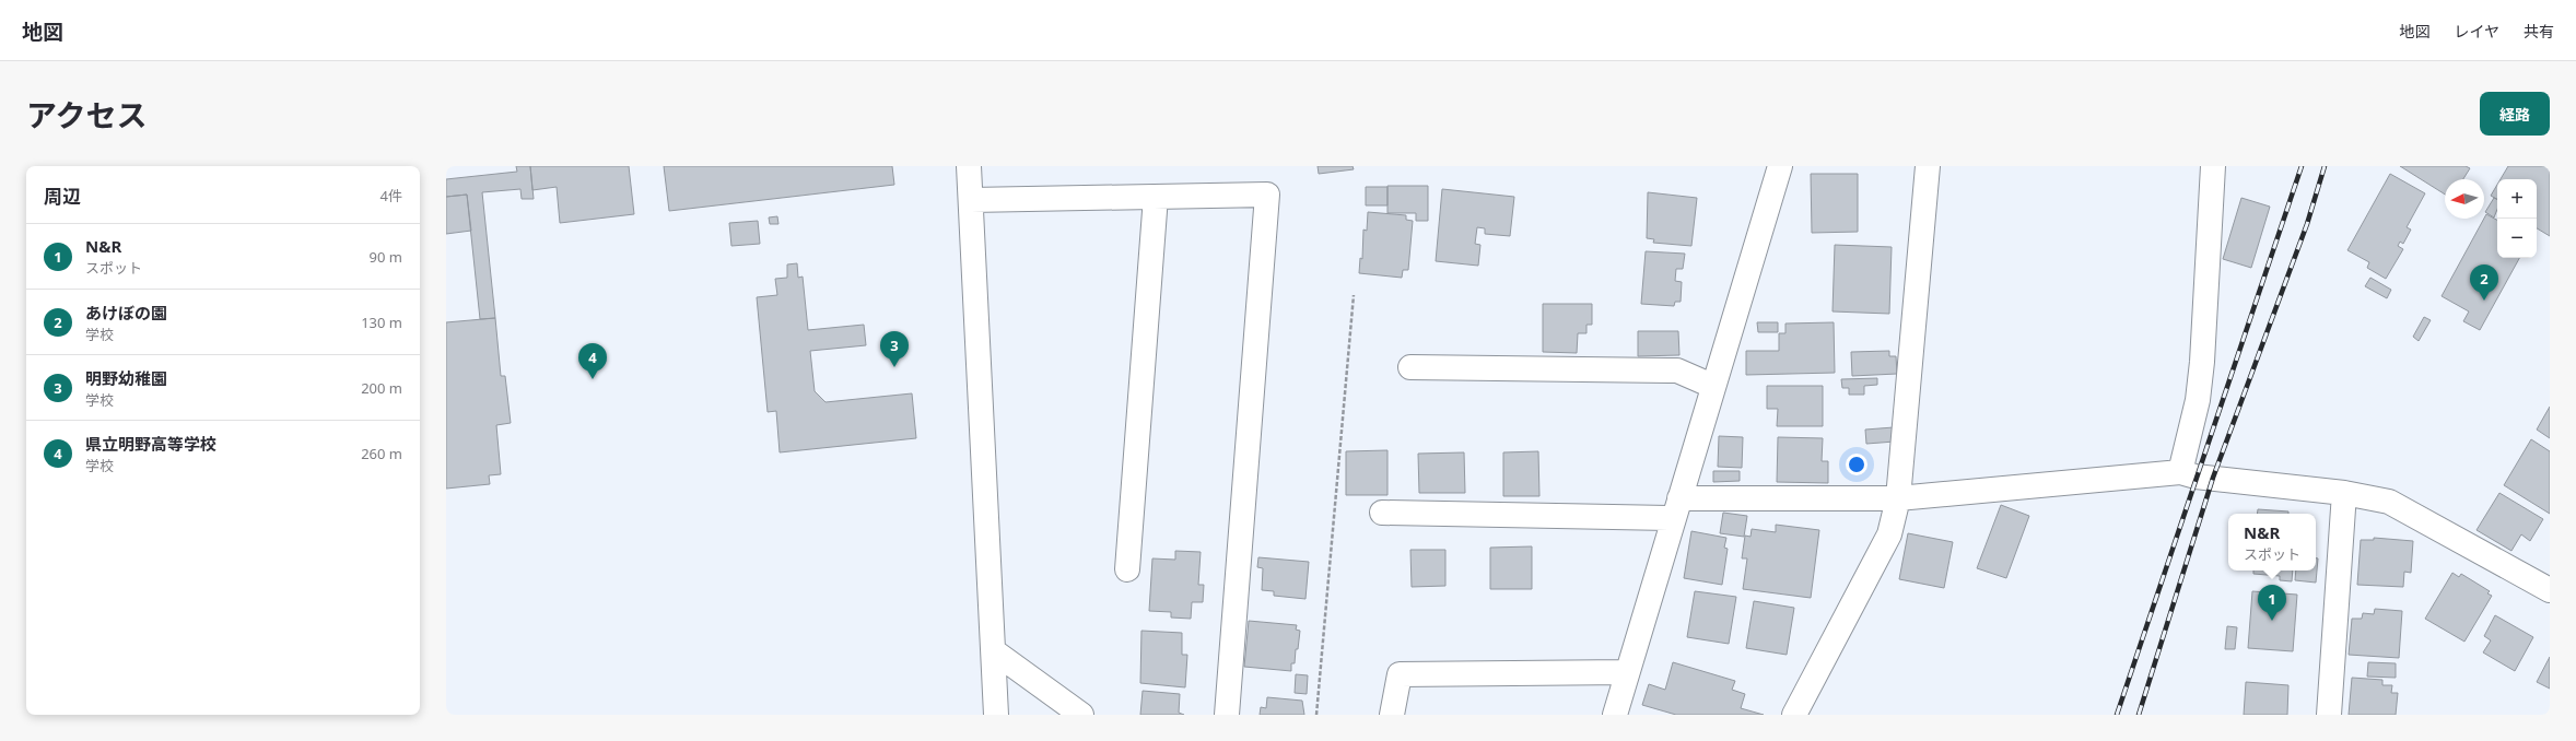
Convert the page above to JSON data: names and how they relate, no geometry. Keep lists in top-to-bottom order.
{
  "north": "left",
  "page": {
    "header": "地図",
    "nav": ["地図", "レイヤ", "共有"],
    "title": "アクセス",
    "buttons": "経路",
    "heading": ["周辺", "4件"],
    "map_buttons": ["+", "−"],
    "list": [
      {
        "mark": "1",
        "name": "N&R",
        "note": "スポット",
        "value": "90 m"
      },
      {
        "mark": "2",
        "name": "あけぼの園",
        "note": "学校",
        "value": "130 m"
      },
      {
        "mark": "3",
        "name": "明野幼稚園",
        "note": "学校",
        "value": "200 m"
      },
      {
        "mark": "4",
        "name": "県立明野高等学校",
        "note": "学校",
        "value": "260 m"
      }
    ],
    "pins": [
      "2",
      "3",
      "4",
      "1"
    ],
    "popup": ["N&R", "スポット"]
  }
}
